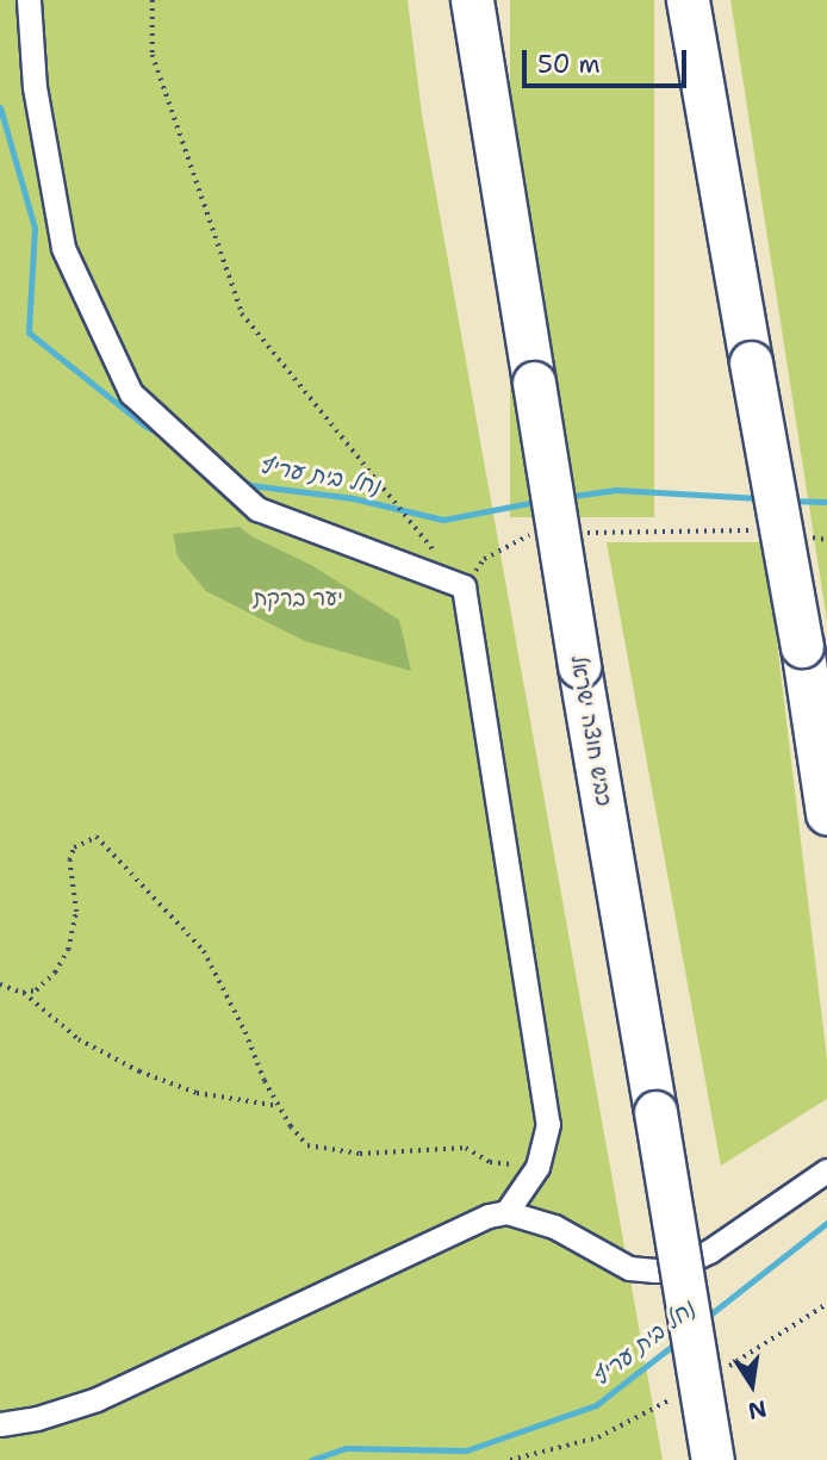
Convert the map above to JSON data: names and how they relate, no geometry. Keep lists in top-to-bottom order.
{
  "streets": {
    "highway": ["כביש חוצה ישראל"]
  },
  "water": ["נחל בית עריף"],
  "parks": ["יער ברקת"],
  "scale_bar": "50 m",
  "north": "bottom"
}
